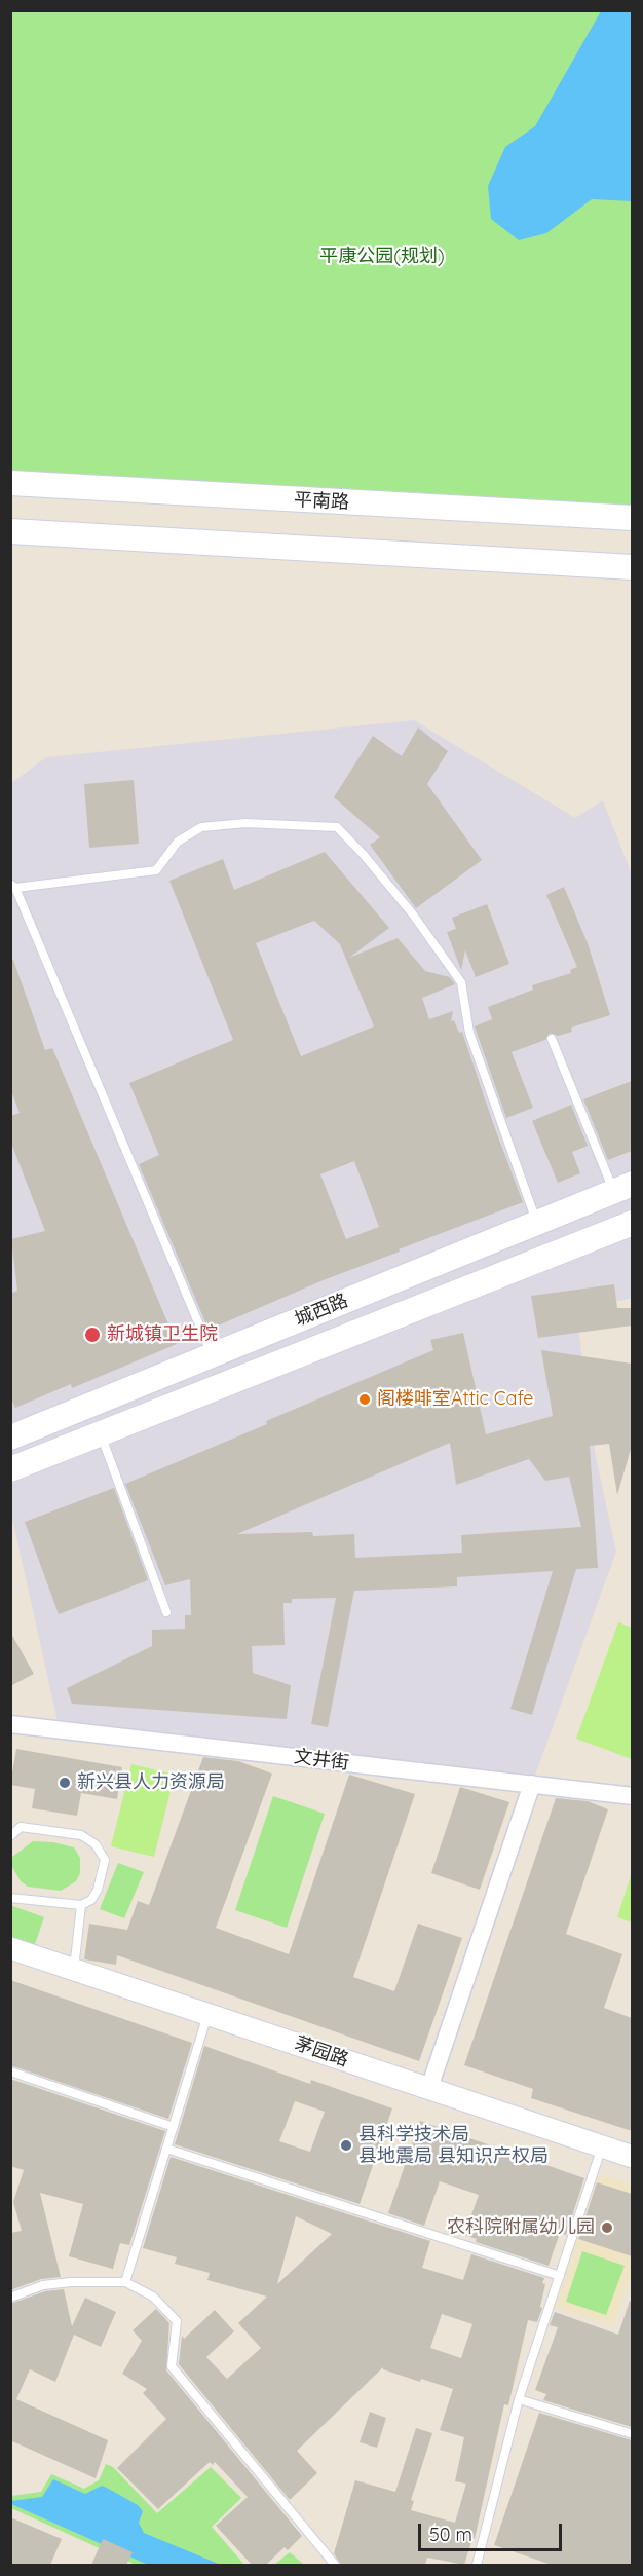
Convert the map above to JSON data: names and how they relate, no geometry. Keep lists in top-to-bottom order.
{
  "streets": {
    "main road": ["平南路", "城西路"],
    "street": ["文井街", "茅园路"]
  },
  "parks": ["平康公园(规划)"],
  "places": [
    "新城镇卫生院",
    "阁楼啡室Attic Cafe",
    "新兴县人力资源局",
    "县科学技术局 县地震局 县知识产权局",
    "农科院附属幼儿园"
  ],
  "scale_bar": "50 m"
}
